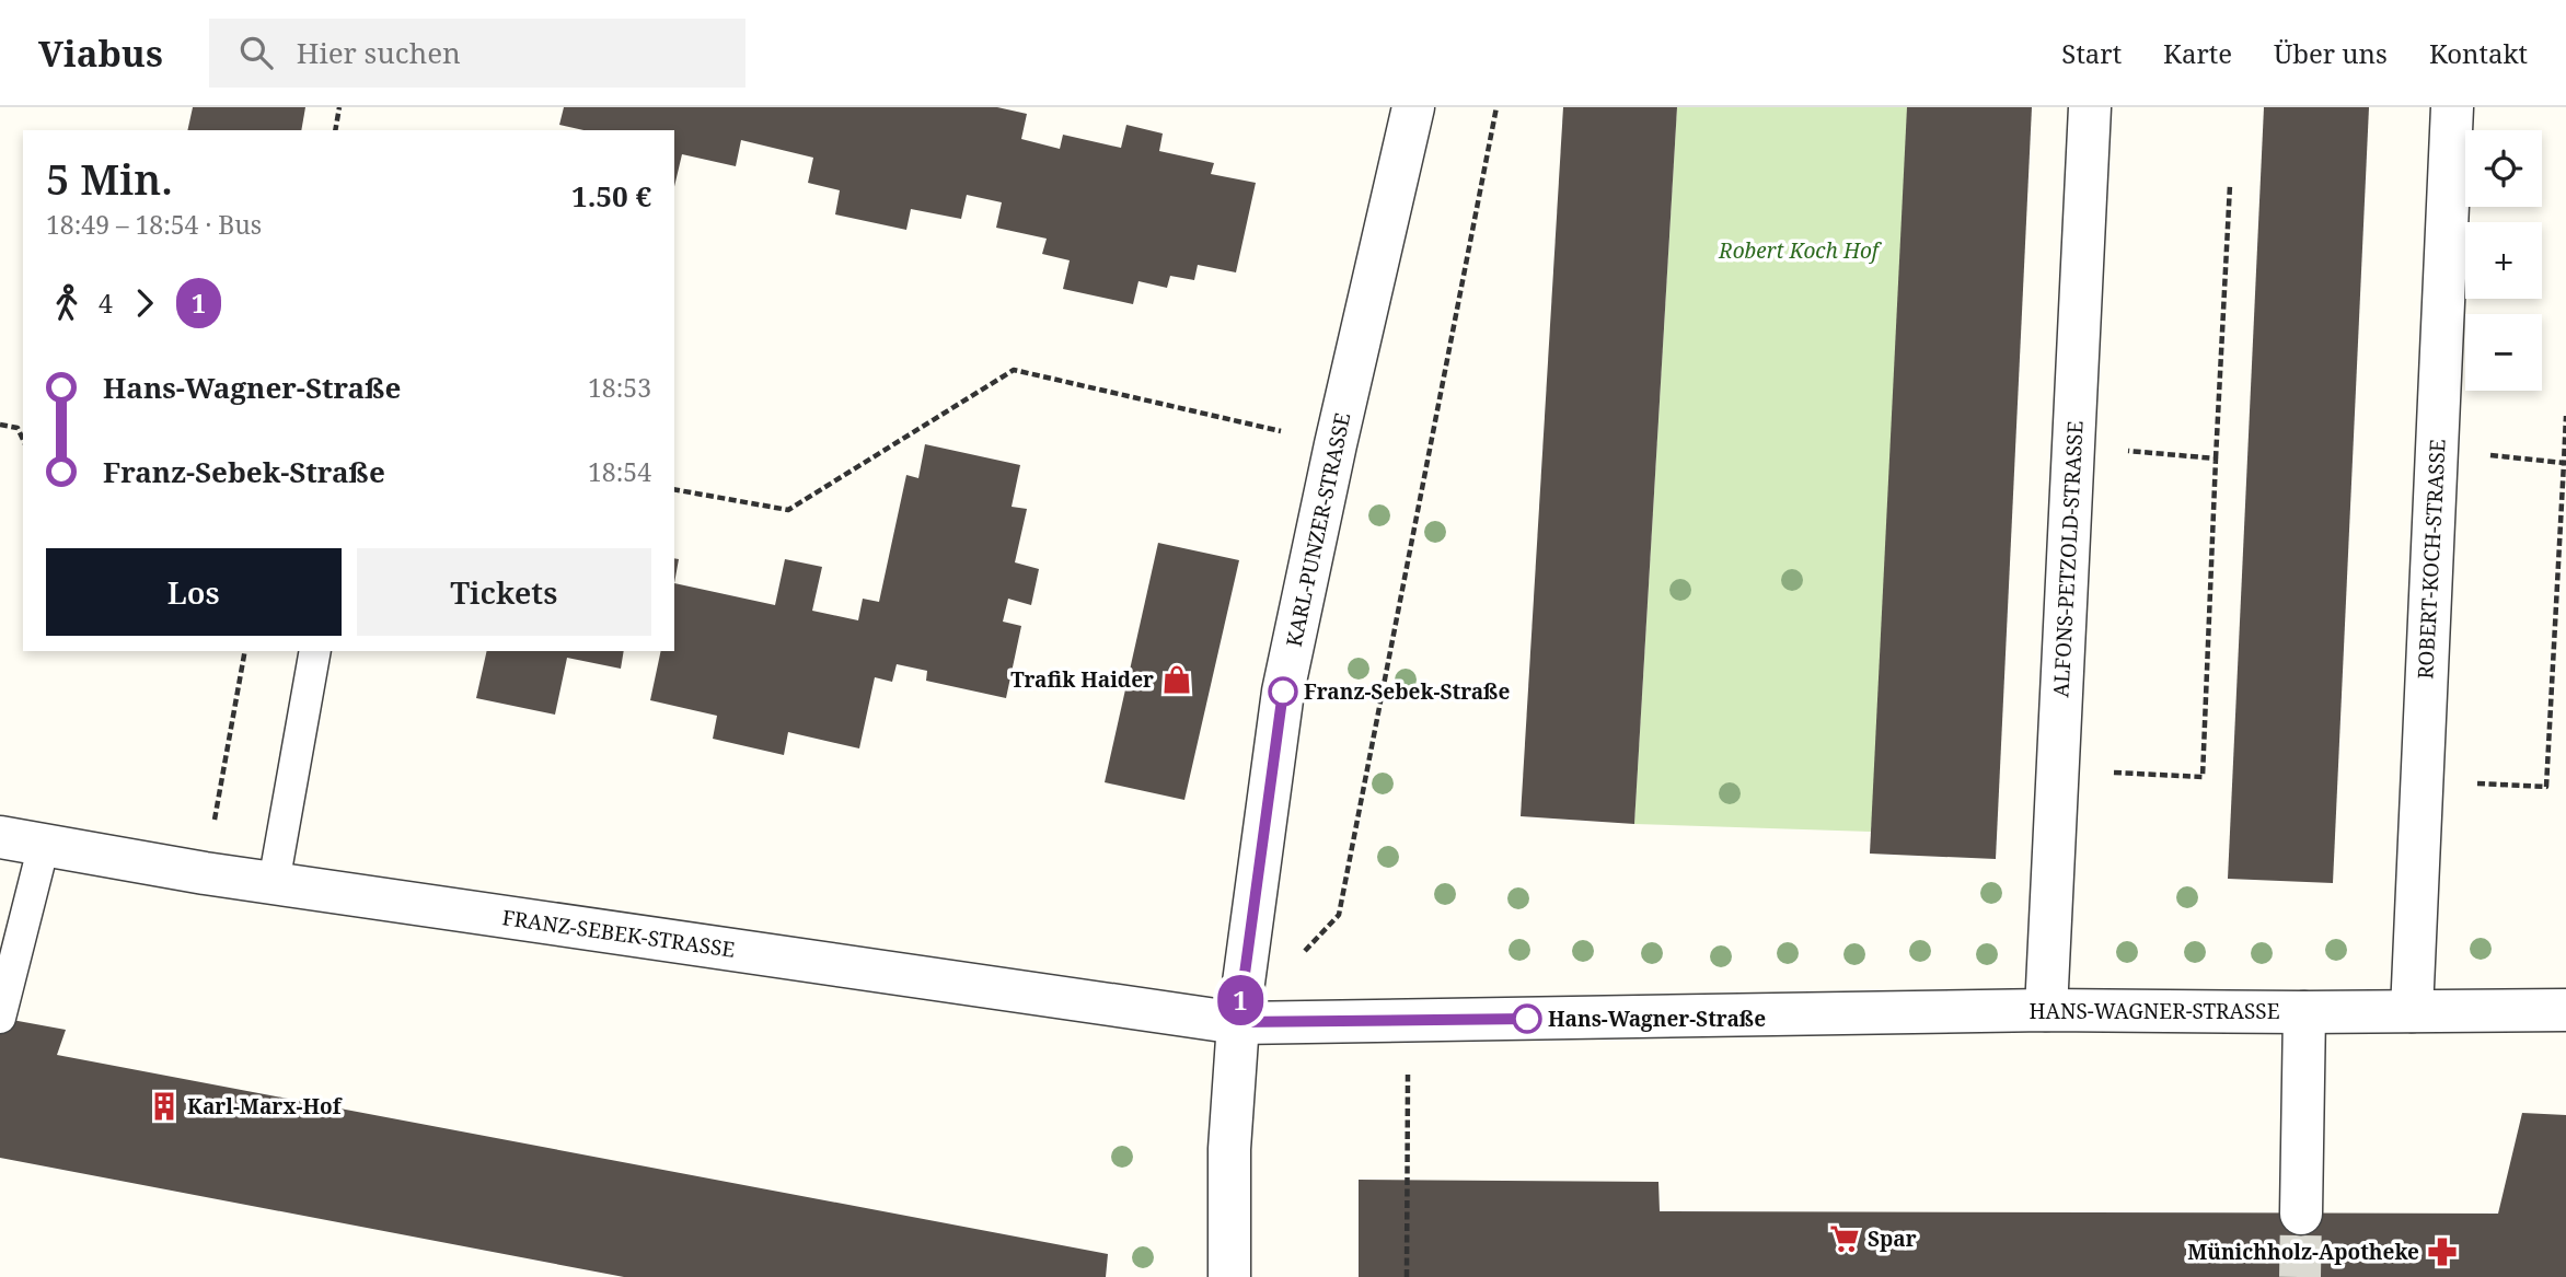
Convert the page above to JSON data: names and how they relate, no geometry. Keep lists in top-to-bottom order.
{
  "streets": {
    "street": [
      "KARL-PUNZER-STRASSE",
      "ALFONS-PETZOLD-STRASSE",
      "ROBERT-KOCH-STRASSE",
      "FRANZ-SEBEK-STRASSE",
      "HANS-WAGNER-STRASSE"
    ]
  },
  "crossings": [
    ["KARL-PUNZER-STRASSE", "FRANZ-SEBEK-STRASSE"],
    ["KARL-PUNZER-STRASSE", "HANS-WAGNER-STRASSE"],
    ["ALFONS-PETZOLD-STRASSE", "HANS-WAGNER-STRASSE"],
    ["ROBERT-KOCH-STRASSE", "HANS-WAGNER-STRASSE"],
    ["FRANZ-SEBEK-STRASSE", "HANS-WAGNER-STRASSE"]
  ],
  "parks": ["Robert Koch Hof"],
  "places": {
    "shop": ["Trafik Haider"],
    "other": ["Franz-Sebek-Straße", "Hans-Wagner-Straße"],
    "building": ["Karl-Marx-Hof"],
    "supermarket": ["Spar"],
    "pharmacy": ["Münichholz-Apotheke"]
  },
  "lines": ["bus line 1"],
  "page": {
    "header": "Viabus",
    "search": "Hier suchen",
    "nav": [
      "Start",
      "Karte",
      "Über uns",
      "Kontakt"
    ],
    "on_map": "1",
    "map_buttons": ["+", "−"],
    "heading": ["5 Min.", "18:49 – 18:54 · Bus", "1.50 €"],
    "legs": ["4", "1"],
    "list": [
      {
        "name": "Hans-Wagner-Straße",
        "value": "18:53"
      },
      {
        "name": "Franz-Sebek-Straße",
        "value": "18:54"
      }
    ],
    "buttons": ["Los", "Tickets"]
  }
}
